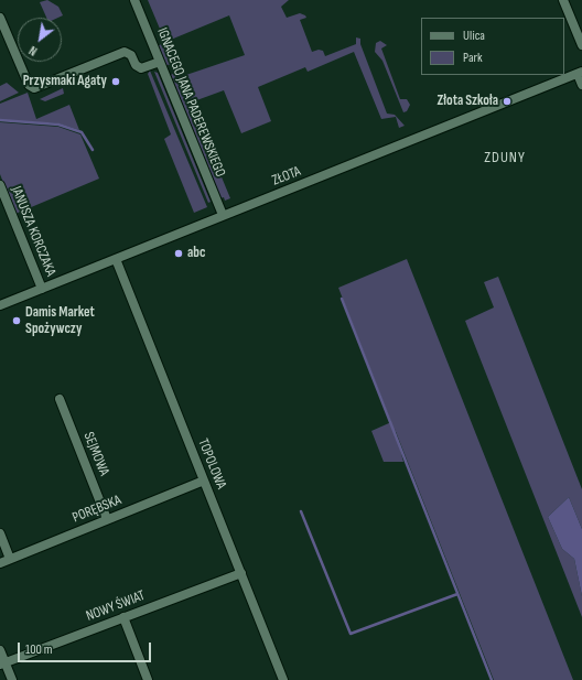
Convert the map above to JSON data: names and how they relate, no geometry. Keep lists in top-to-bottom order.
{
  "streets": {
    "street": [
      "IGNACEGO JANA PADEREWSKIEGO",
      "ZŁOTA",
      "JANUSZA KORCZAKA",
      "SEJMOWA",
      "TOPOLOWA",
      "PORĘBSKA",
      "NOWY ŚWIAT"
    ]
  },
  "crossings": [
    ["IGNACEGO JANA PADEREWSKIEGO", "ZŁOTA"],
    ["ZŁOTA", "JANUSZA KORCZAKA"],
    ["ZŁOTA", "TOPOLOWA"],
    ["SEJMOWA", "PORĘBSKA"],
    ["TOPOLOWA", "PORĘBSKA"],
    ["TOPOLOWA", "NOWY ŚWIAT"]
  ],
  "districts": ["ZDUNY"],
  "places": [
    "Przysmaki Agaty",
    "Złota Szkoła",
    "abc",
    "Damis Market Spożywczy"
  ],
  "legend": ["Ulica", "Park"],
  "scale_bar": "100 m",
  "north": "bottom left"
}
